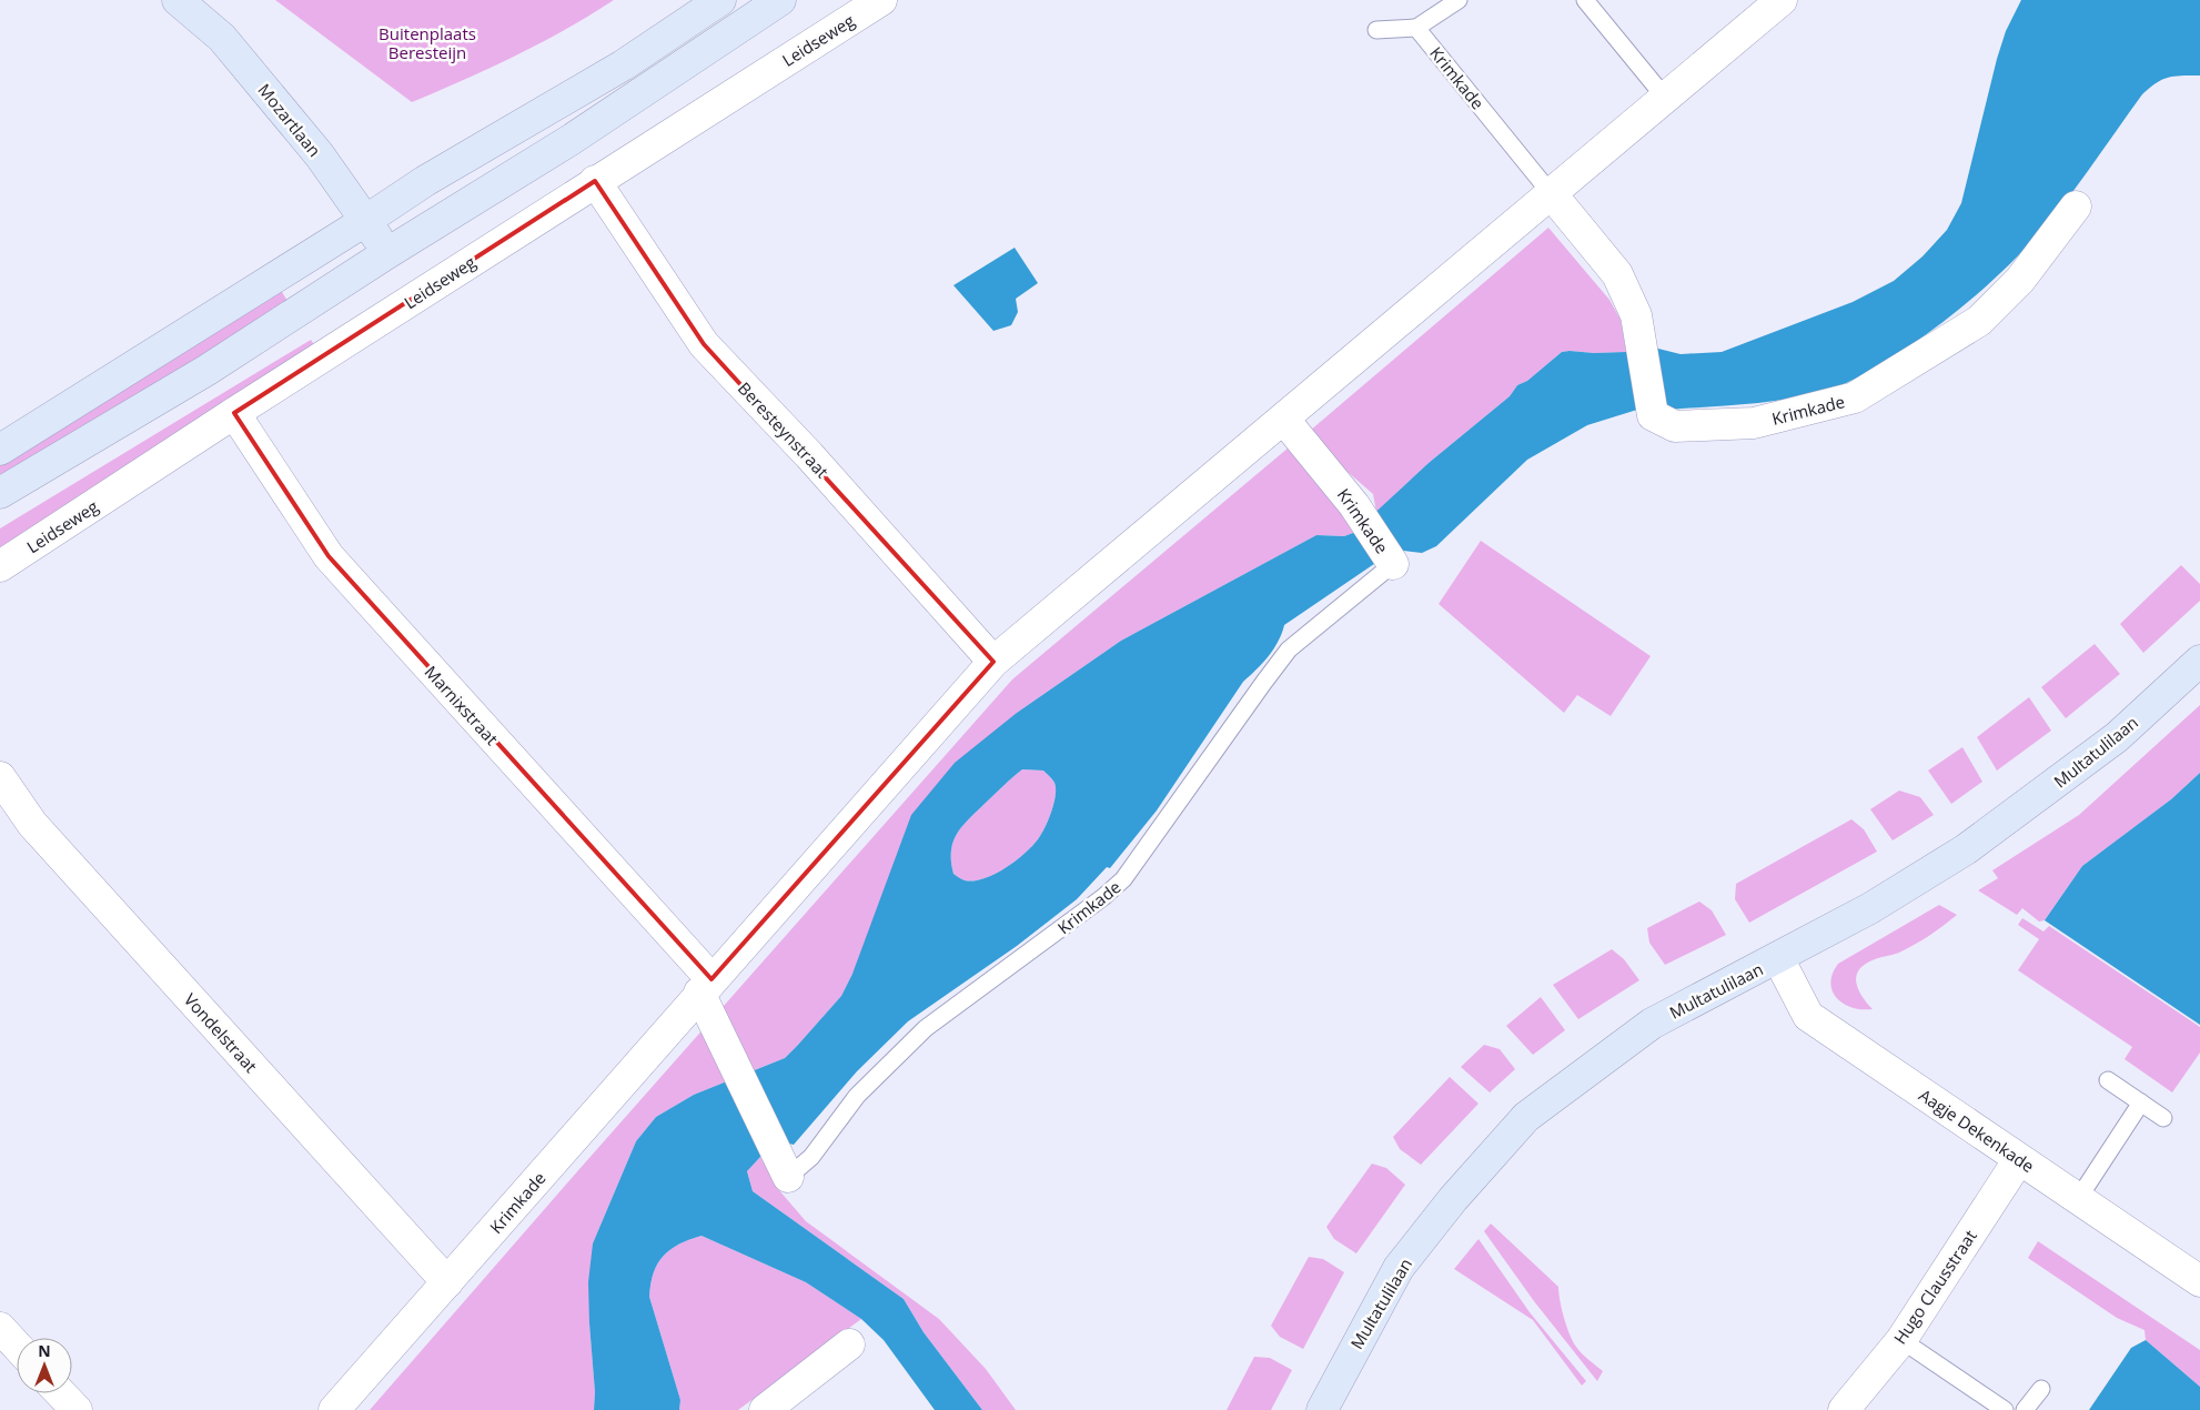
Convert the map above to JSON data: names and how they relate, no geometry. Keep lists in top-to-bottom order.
{
  "streets": {
    "main road": ["Mozartlaan", "Multatulilaan"],
    "street": [
      "Leidseweg",
      "Krimkade",
      "Beresteynstraat",
      "Marnixstraat",
      "Vondelstraat",
      "Aagje Dekenkade",
      "Hugo Clausstraat"
    ]
  },
  "crossings": [
    ["Leidseweg", "Beresteynstraat"],
    ["Leidseweg", "Marnixstraat"],
    ["Krimkade", "Beresteynstraat"],
    ["Krimkade", "Marnixstraat"],
    ["Krimkade", "Vondelstraat"],
    ["Multatulilaan", "Aagje Dekenkade"],
    ["Aagje Dekenkade", "Hugo Clausstraat"]
  ],
  "parks": ["Buitenplaats Beresteijn"],
  "north": "top"
}
